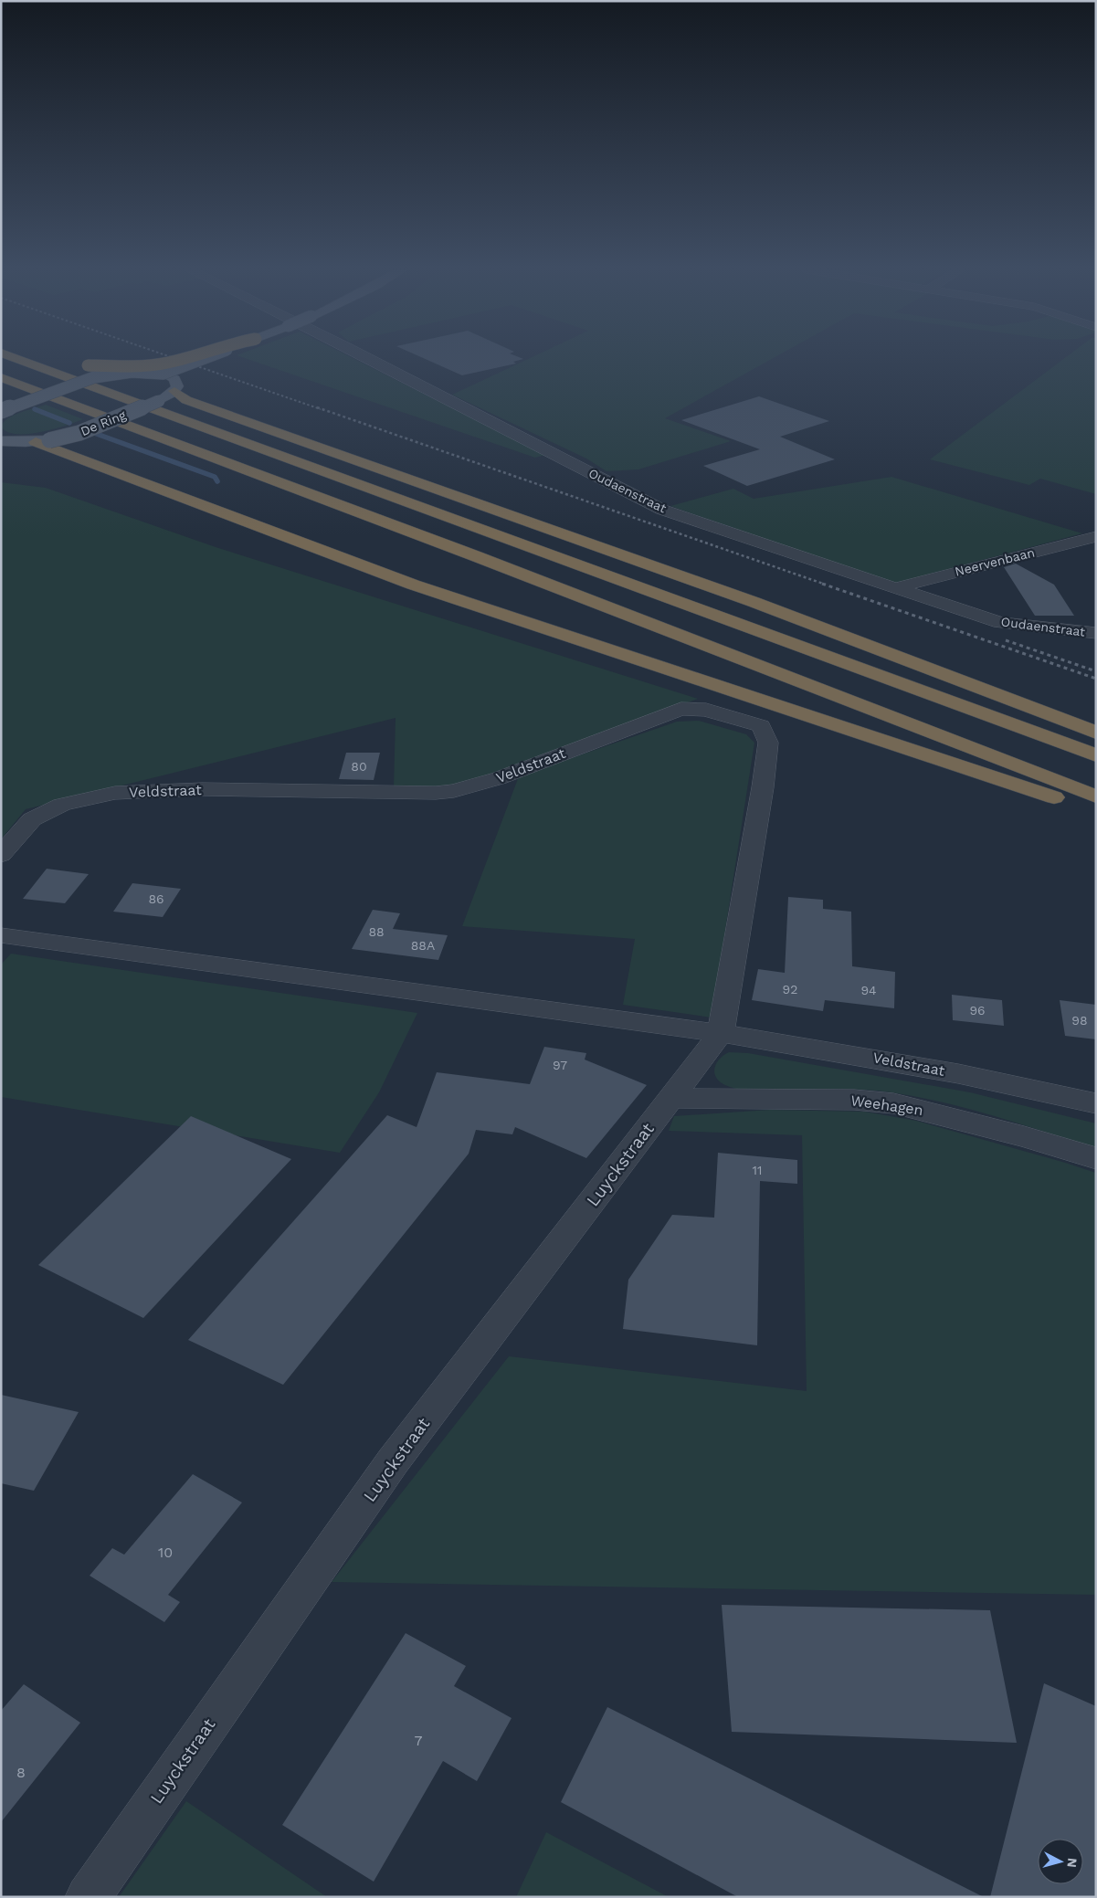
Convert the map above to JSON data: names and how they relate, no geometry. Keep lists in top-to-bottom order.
{
  "streets": {
    "main road": ["De Ring"],
    "street": [
      "Oudaenstraat",
      "Neervenbaan",
      "Veldstraat",
      "Weehagen",
      "Luyckstraat"
    ]
  },
  "crossings": [
    ["Oudaenstraat", "Neervenbaan"],
    ["Veldstraat", "Luyckstraat"],
    ["Weehagen", "Luyckstraat"]
  ],
  "house_numbers": [
    "80",
    "86",
    "88",
    "88A",
    "92",
    "94",
    "96",
    "98",
    "97",
    "11",
    "10",
    "7",
    "8"
  ],
  "north": "right"
}
